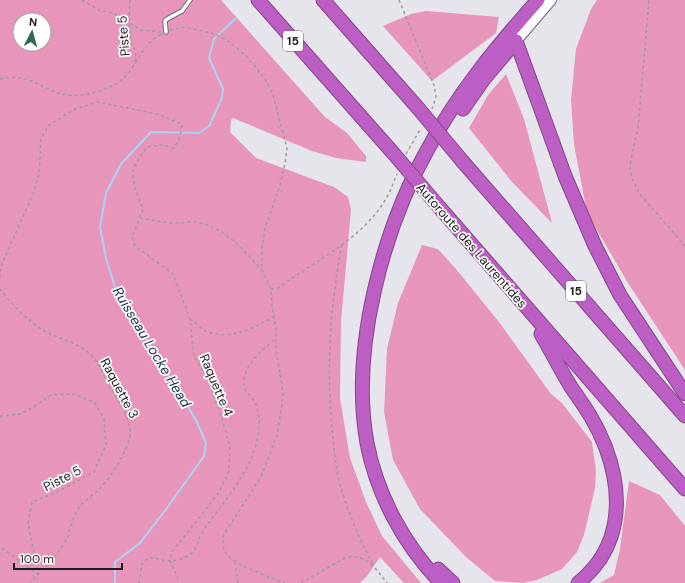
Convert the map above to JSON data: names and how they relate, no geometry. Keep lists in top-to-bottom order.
{
  "streets": {
    "highway": ["15", "Autoroute des Laurentides"],
    "path": ["Piste 5", "Raquette 4", "Raquette 3"]
  },
  "crossings": [
    ["Piste 5", "Raquette 3"]
  ],
  "water": ["Ruisseau Locke Head"],
  "scale_bar": "100 m",
  "north": "top"
}
